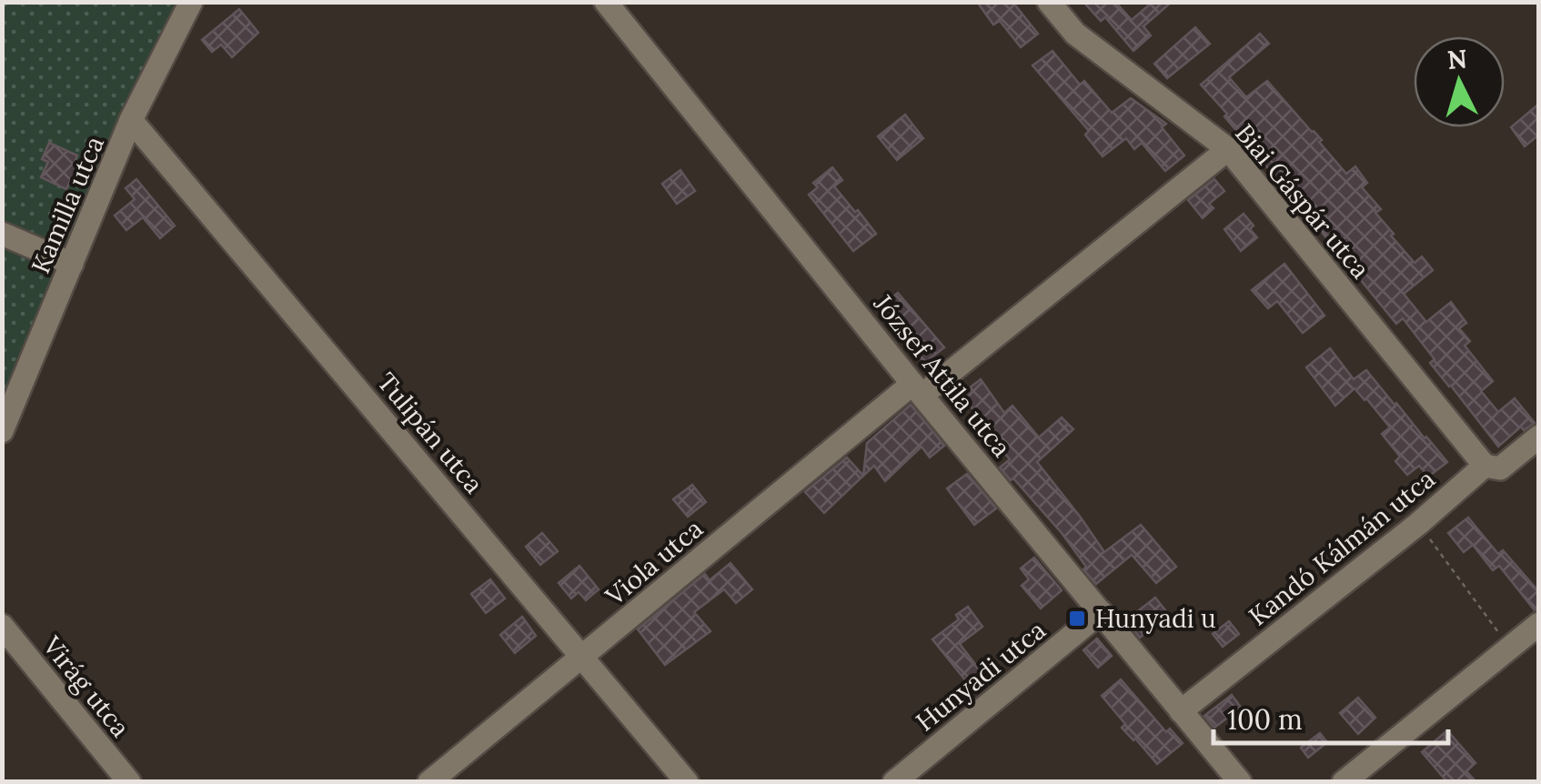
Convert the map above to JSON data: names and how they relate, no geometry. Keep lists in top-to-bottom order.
{
  "streets": {
    "street": [
      "Biai Gáspár utca",
      "Kamilla utca",
      "József Attila utca",
      "Tulipán utca",
      "Kandó Kálmán utca",
      "Viola utca",
      "Hunyadi utca",
      "Virág utca"
    ]
  },
  "crossings": [
    ["Biai Gáspár utca", "Kandó Kálmán utca"],
    ["Biai Gáspár utca", "Viola utca"],
    ["Kamilla utca", "Tulipán utca"],
    ["József Attila utca", "Kandó Kálmán utca"],
    ["József Attila utca", "Viola utca"],
    ["József Attila utca", "Hunyadi utca"],
    ["Tulipán utca", "Viola utca"]
  ],
  "places": {
    "transit": ["Hunyadi u"]
  },
  "scale_bar": "100 m",
  "north": "top"
}
